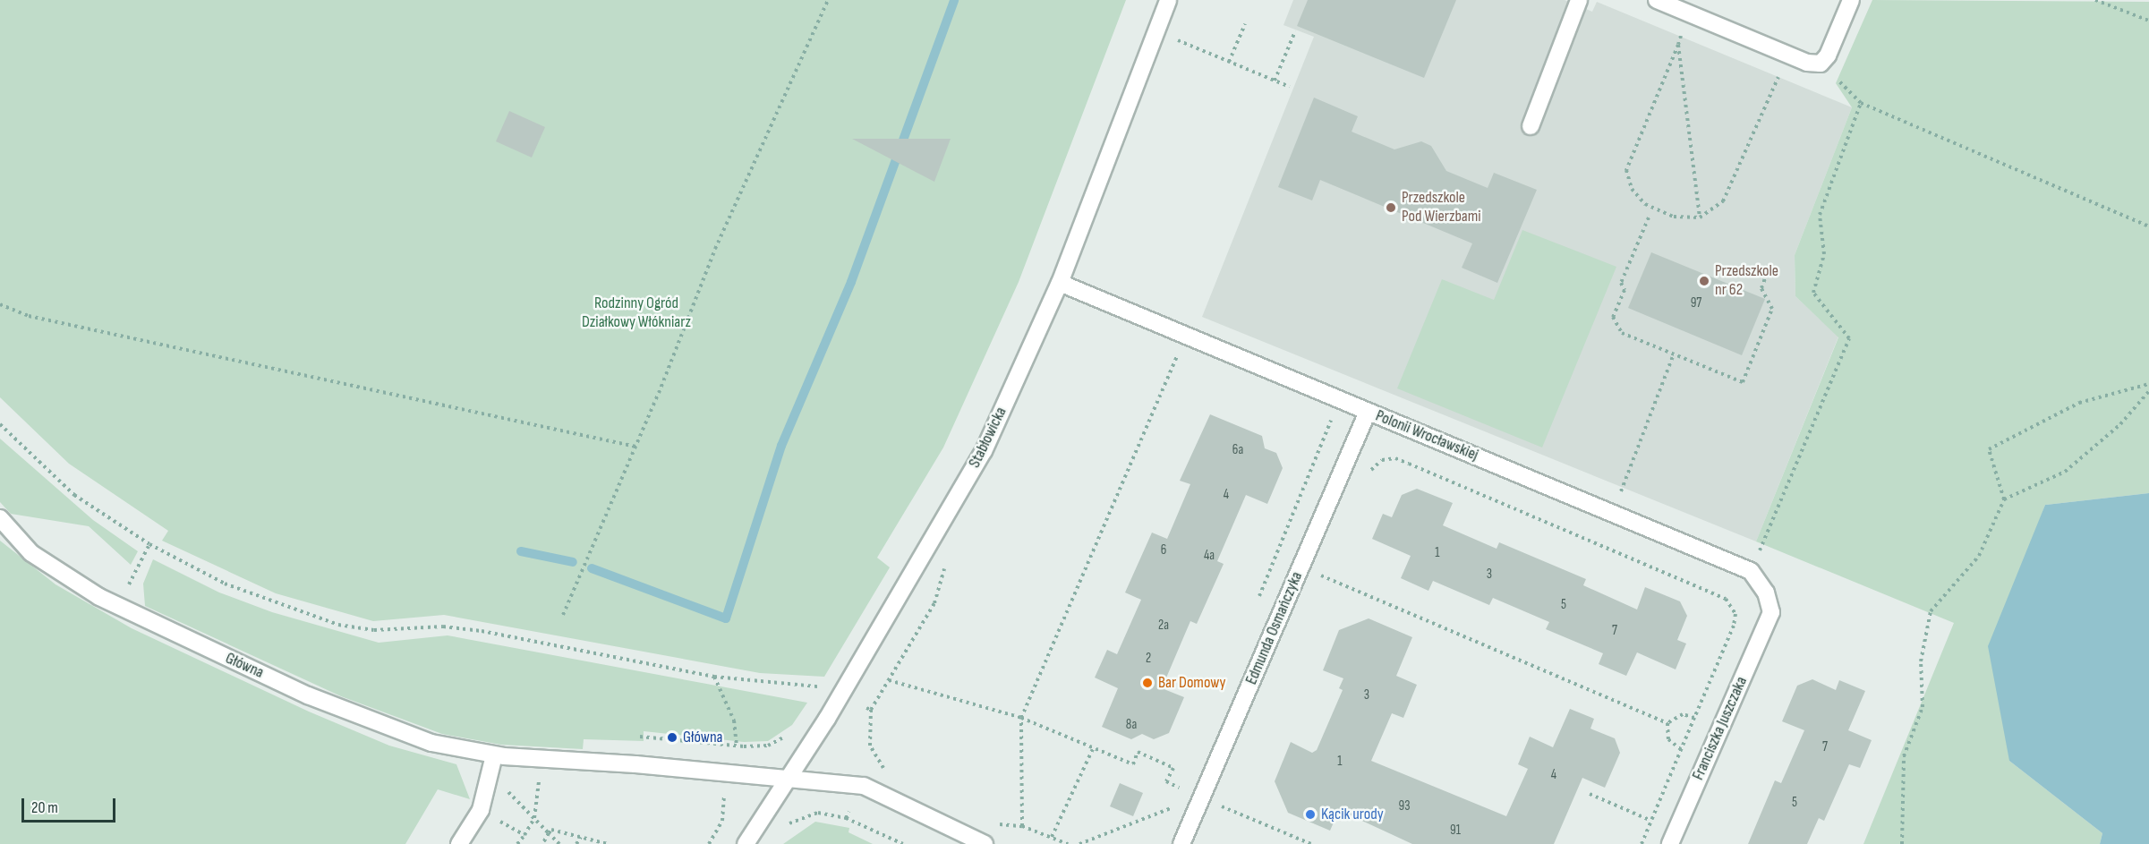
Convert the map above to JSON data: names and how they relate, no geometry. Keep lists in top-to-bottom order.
{
  "streets": {
    "street": [
      "Polonii Wrocławskiej",
      "Stabłowicka",
      "Edmunda Osmańczyka",
      "Główna",
      "Franciszka Juszczaka"
    ]
  },
  "crossings": [
    ["Polonii Wrocławskiej", "Stabłowicka"],
    ["Polonii Wrocławskiej", "Edmunda Osmańczyka"],
    ["Polonii Wrocławskiej", "Franciszka Juszczaka"],
    ["Stabłowicka", "Główna"]
  ],
  "parks": ["Rodzinny Ogród Działkowy Włókniarz"],
  "places": [
    "Przedszkole Pod Wierzbami",
    "Przedszkole nr 62",
    "Bar Domowy",
    "Główna",
    "Kącik urody"
  ],
  "house_numbers": [
    "97",
    "6a",
    "4",
    "6",
    "1",
    "4a",
    "3",
    "5",
    "2a",
    "7",
    "2",
    "3",
    "8a",
    "7",
    "1",
    "4",
    "5",
    "93",
    "91"
  ],
  "scale_bar": "20 m"
}
